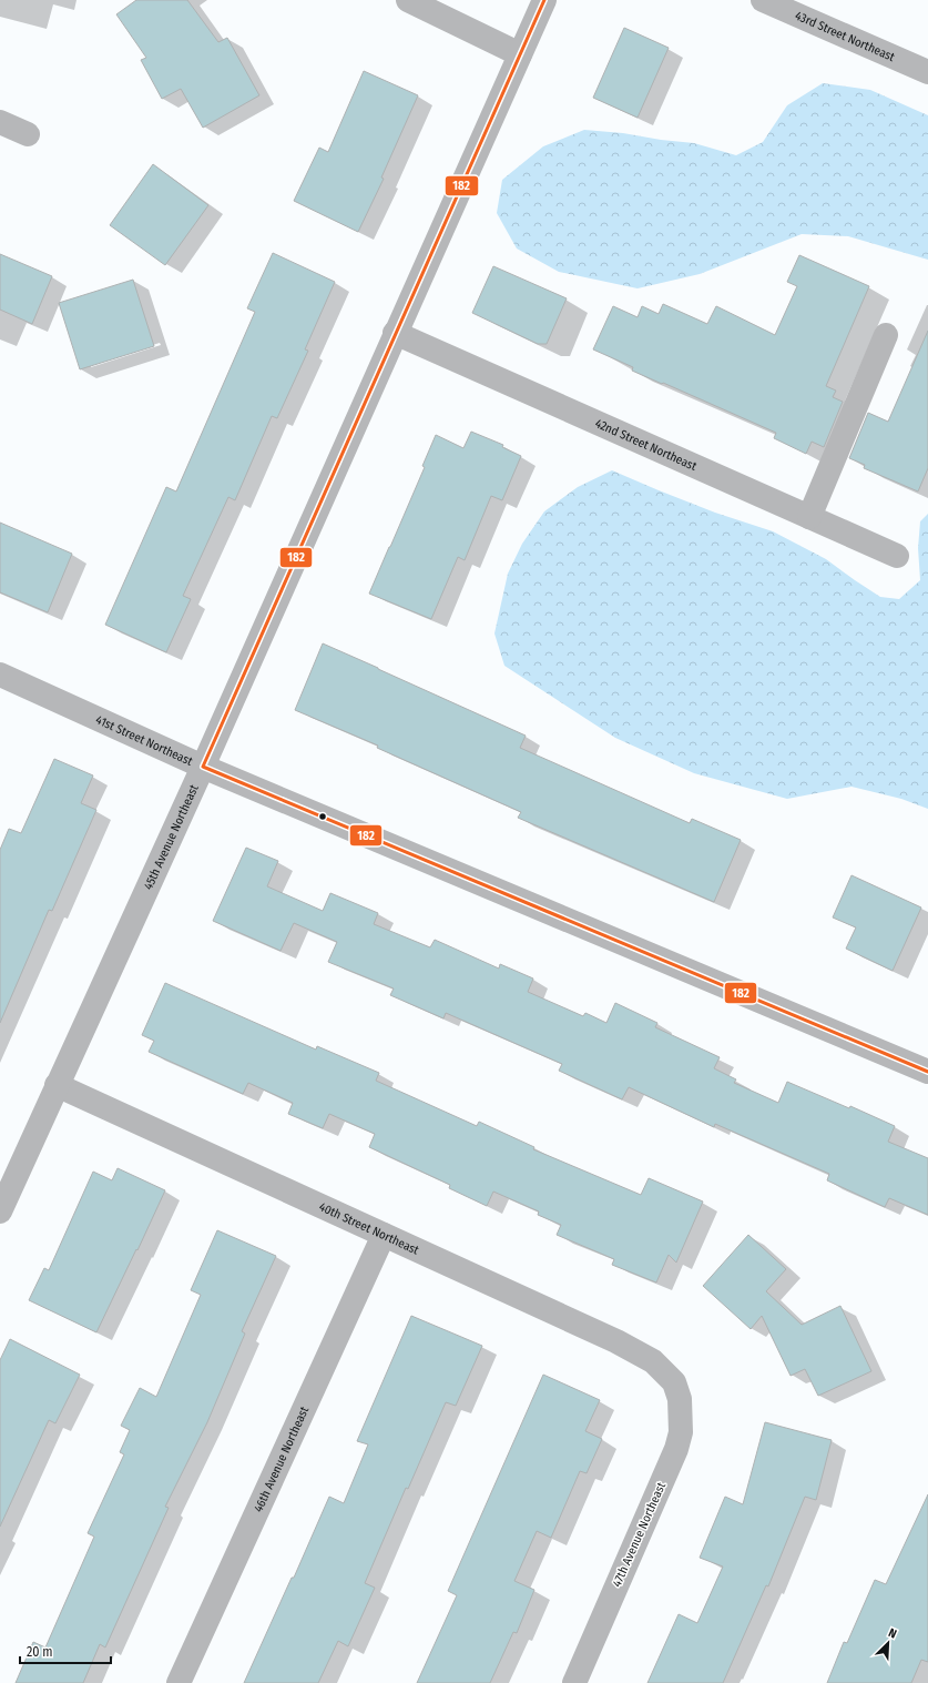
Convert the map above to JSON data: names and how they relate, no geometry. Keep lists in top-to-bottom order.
{
  "streets": {
    "street": [
      "43rd Street Northeast",
      "42nd Street Northeast",
      "41st Street Northeast",
      "45th Avenue Northeast",
      "40th Street Northeast",
      "46th Avenue Northeast",
      "47th Avenue Northeast"
    ]
  },
  "crossings": [
    ["42nd Street Northeast", "45th Avenue Northeast"],
    ["41st Street Northeast", "45th Avenue Northeast"],
    ["45th Avenue Northeast", "40th Street Northeast"],
    ["40th Street Northeast", "46th Avenue Northeast"],
    ["40th Street Northeast", "47th Avenue Northeast"]
  ],
  "lines": ["transit line 182"],
  "scale_bar": "20 m",
  "north": "top right"
}
